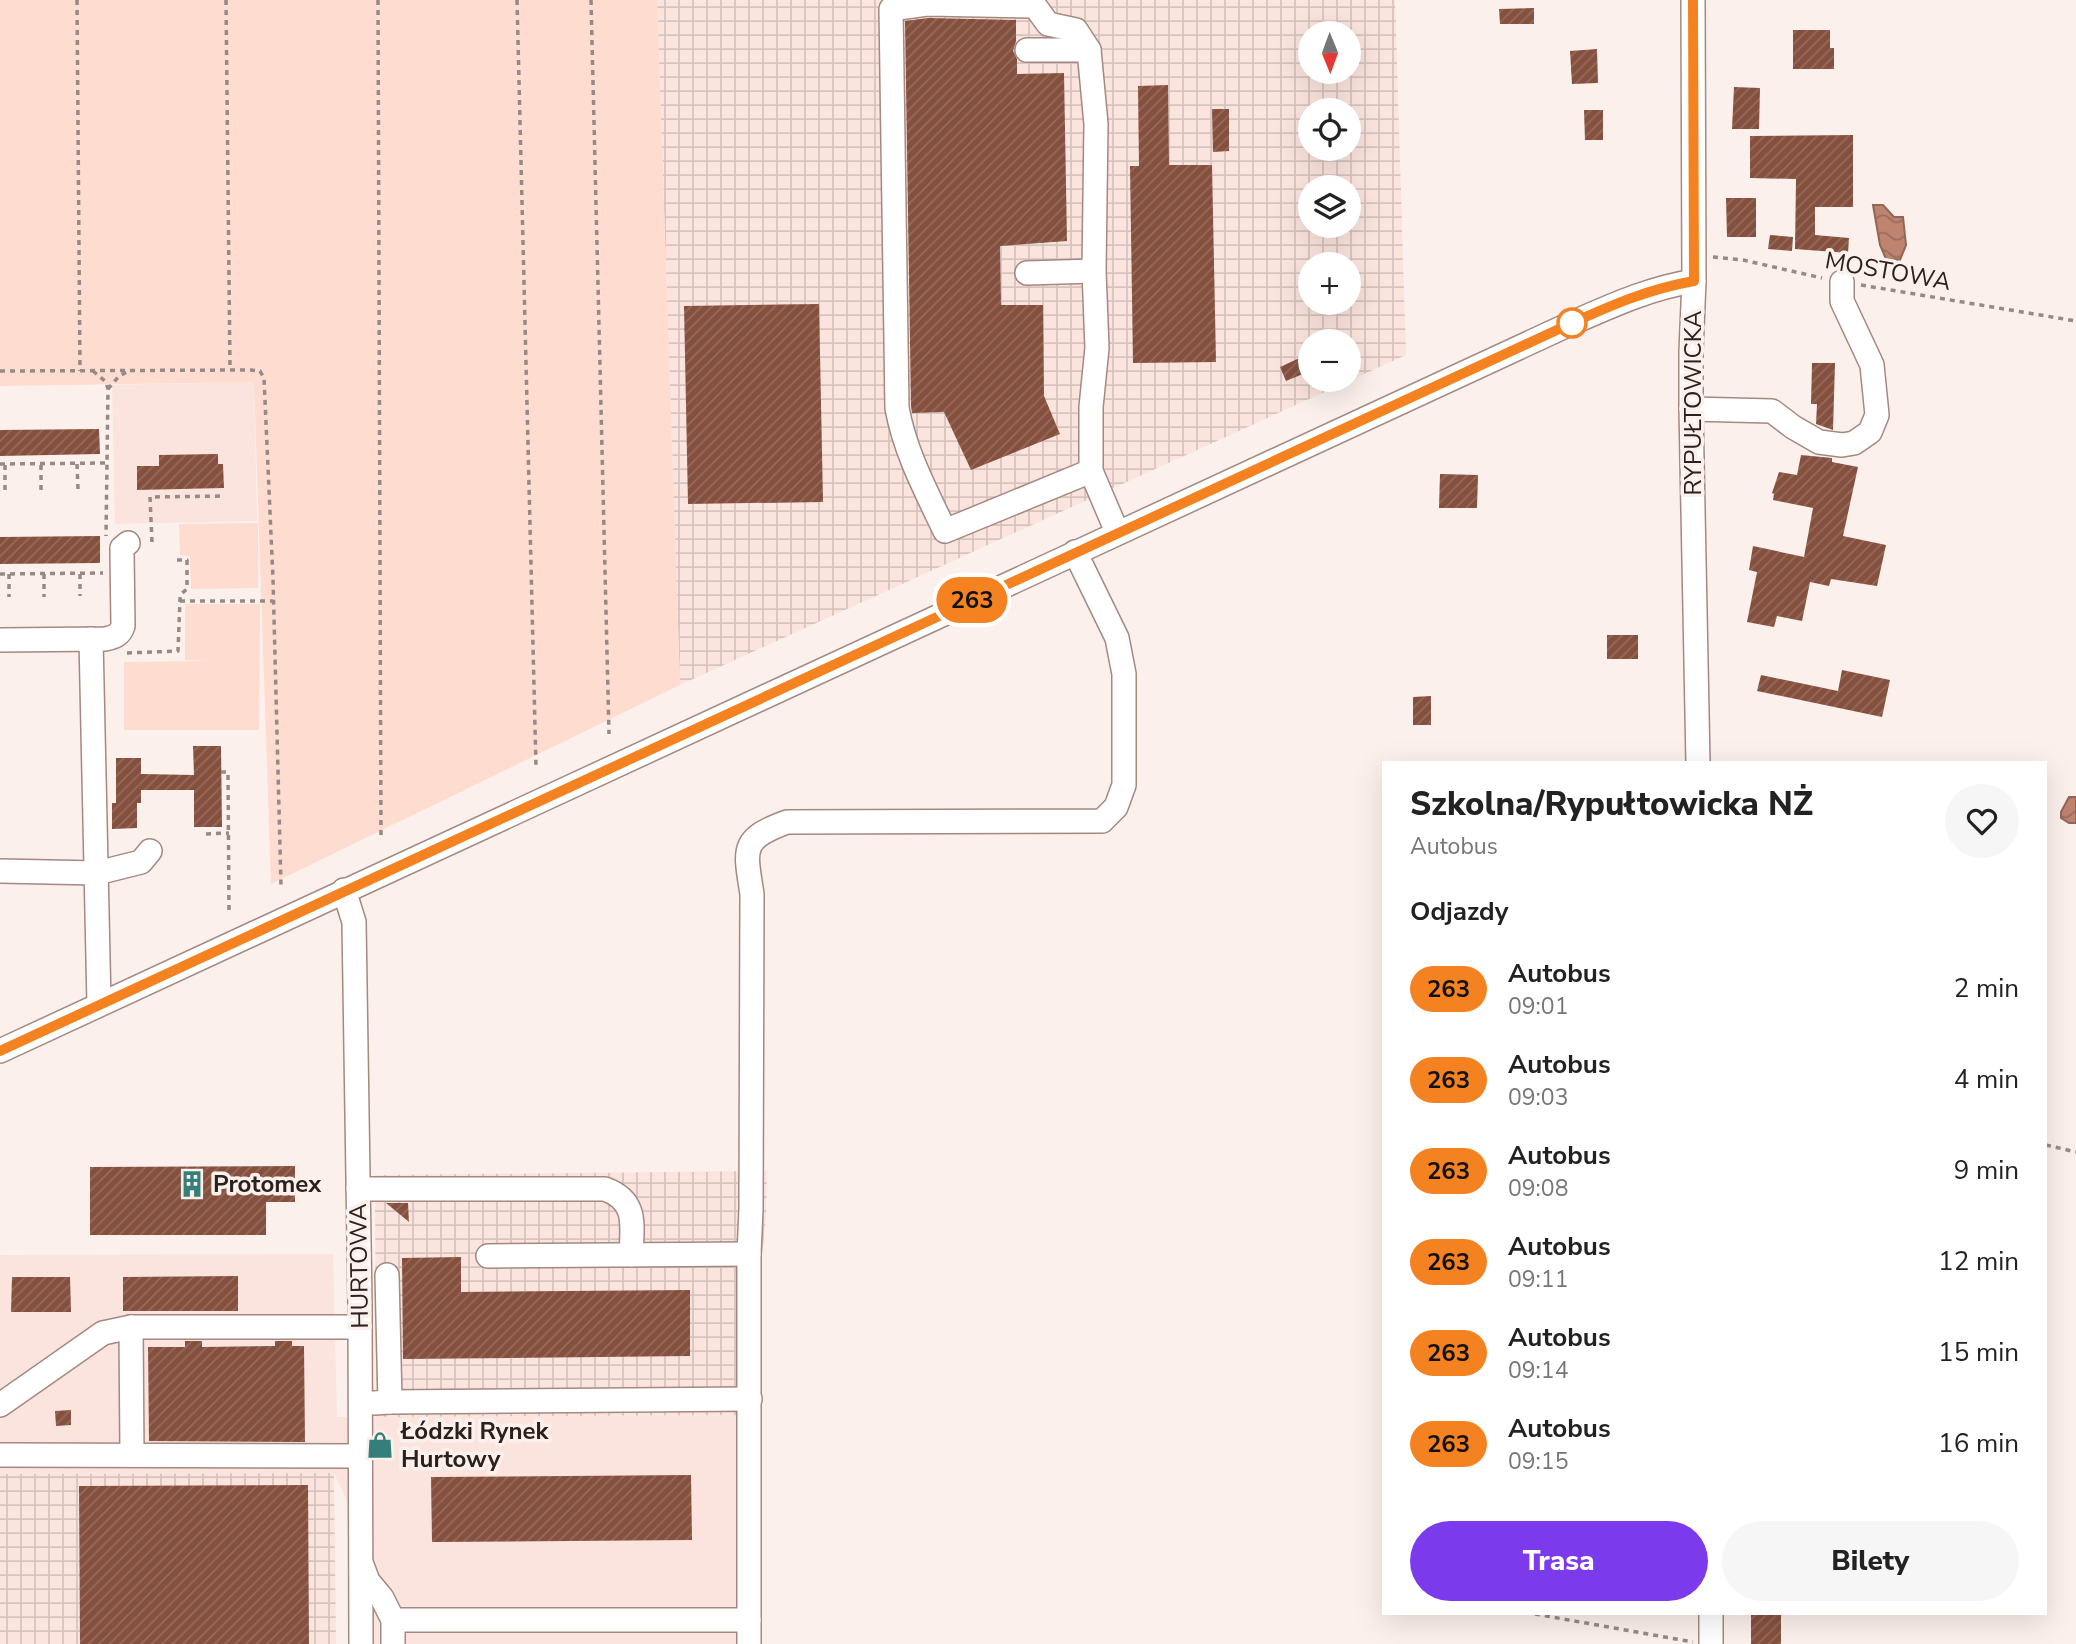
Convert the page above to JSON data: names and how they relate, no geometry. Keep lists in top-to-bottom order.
{
  "streets": {
    "street": ["RYPUŁTOWICKA", "HURTOWA"],
    "path": ["MOSTOWA"]
  },
  "crossings": [
    ["MOSTOWA", "RYPUŁTOWICKA"]
  ],
  "places": {
    "building": ["Protomex"],
    "shop": ["Łódzki Rynek Hurtowy"]
  },
  "lines": ["bus line 263"],
  "north": "bottom",
  "page": {
    "on_map": "263",
    "map_buttons": ["+", "−"],
    "heading": [
      ["Szkolna/Rypułtowicka NŻ", "Autobus"],
      "Odjazdy"
    ],
    "list": [
      {
        "mark": "263",
        "name": "Autobus",
        "note": "09:01",
        "value": "2 min"
      },
      {
        "mark": "263",
        "name": "Autobus",
        "note": "09:03",
        "value": "4 min"
      },
      {
        "mark": "263",
        "name": "Autobus",
        "note": "09:08",
        "value": "9 min"
      },
      {
        "mark": "263",
        "name": "Autobus",
        "note": "09:11",
        "value": "12 min"
      },
      {
        "mark": "263",
        "name": "Autobus",
        "note": "09:14",
        "value": "15 min"
      },
      {
        "mark": "263",
        "name": "Autobus",
        "note": "09:15",
        "value": "16 min"
      }
    ],
    "buttons": ["Trasa", "Bilety"]
  }
}
